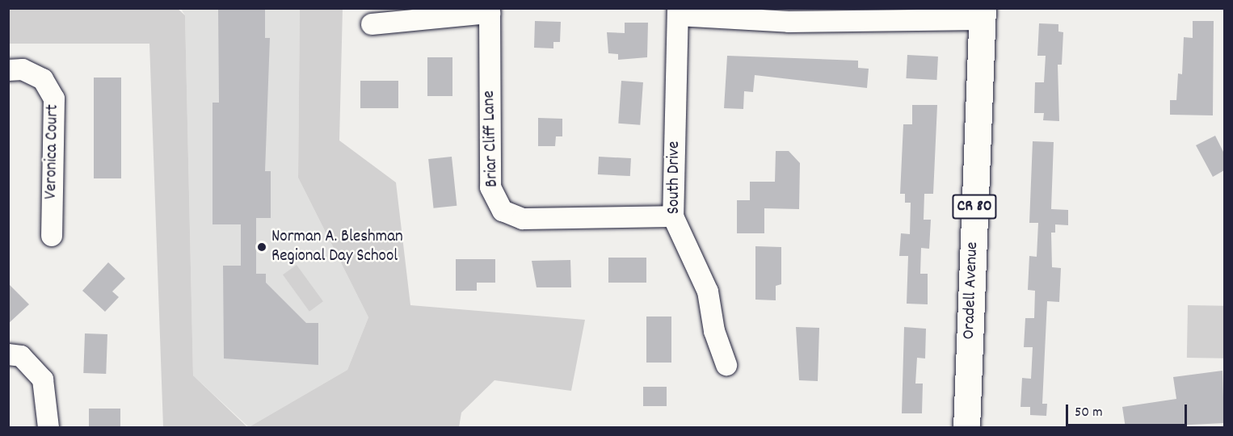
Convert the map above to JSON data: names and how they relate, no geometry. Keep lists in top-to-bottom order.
{
  "streets": {
    "main road": ["CR 80", "Oradell Avenue"],
    "street": ["Briar Cliff Lane", "Veronica Court", "South Drive"]
  },
  "crossings": [
    ["Briar Cliff Lane", "South Drive"]
  ],
  "places": ["Norman A. Bleshman Regional Day School"],
  "scale_bar": "50 m"
}
